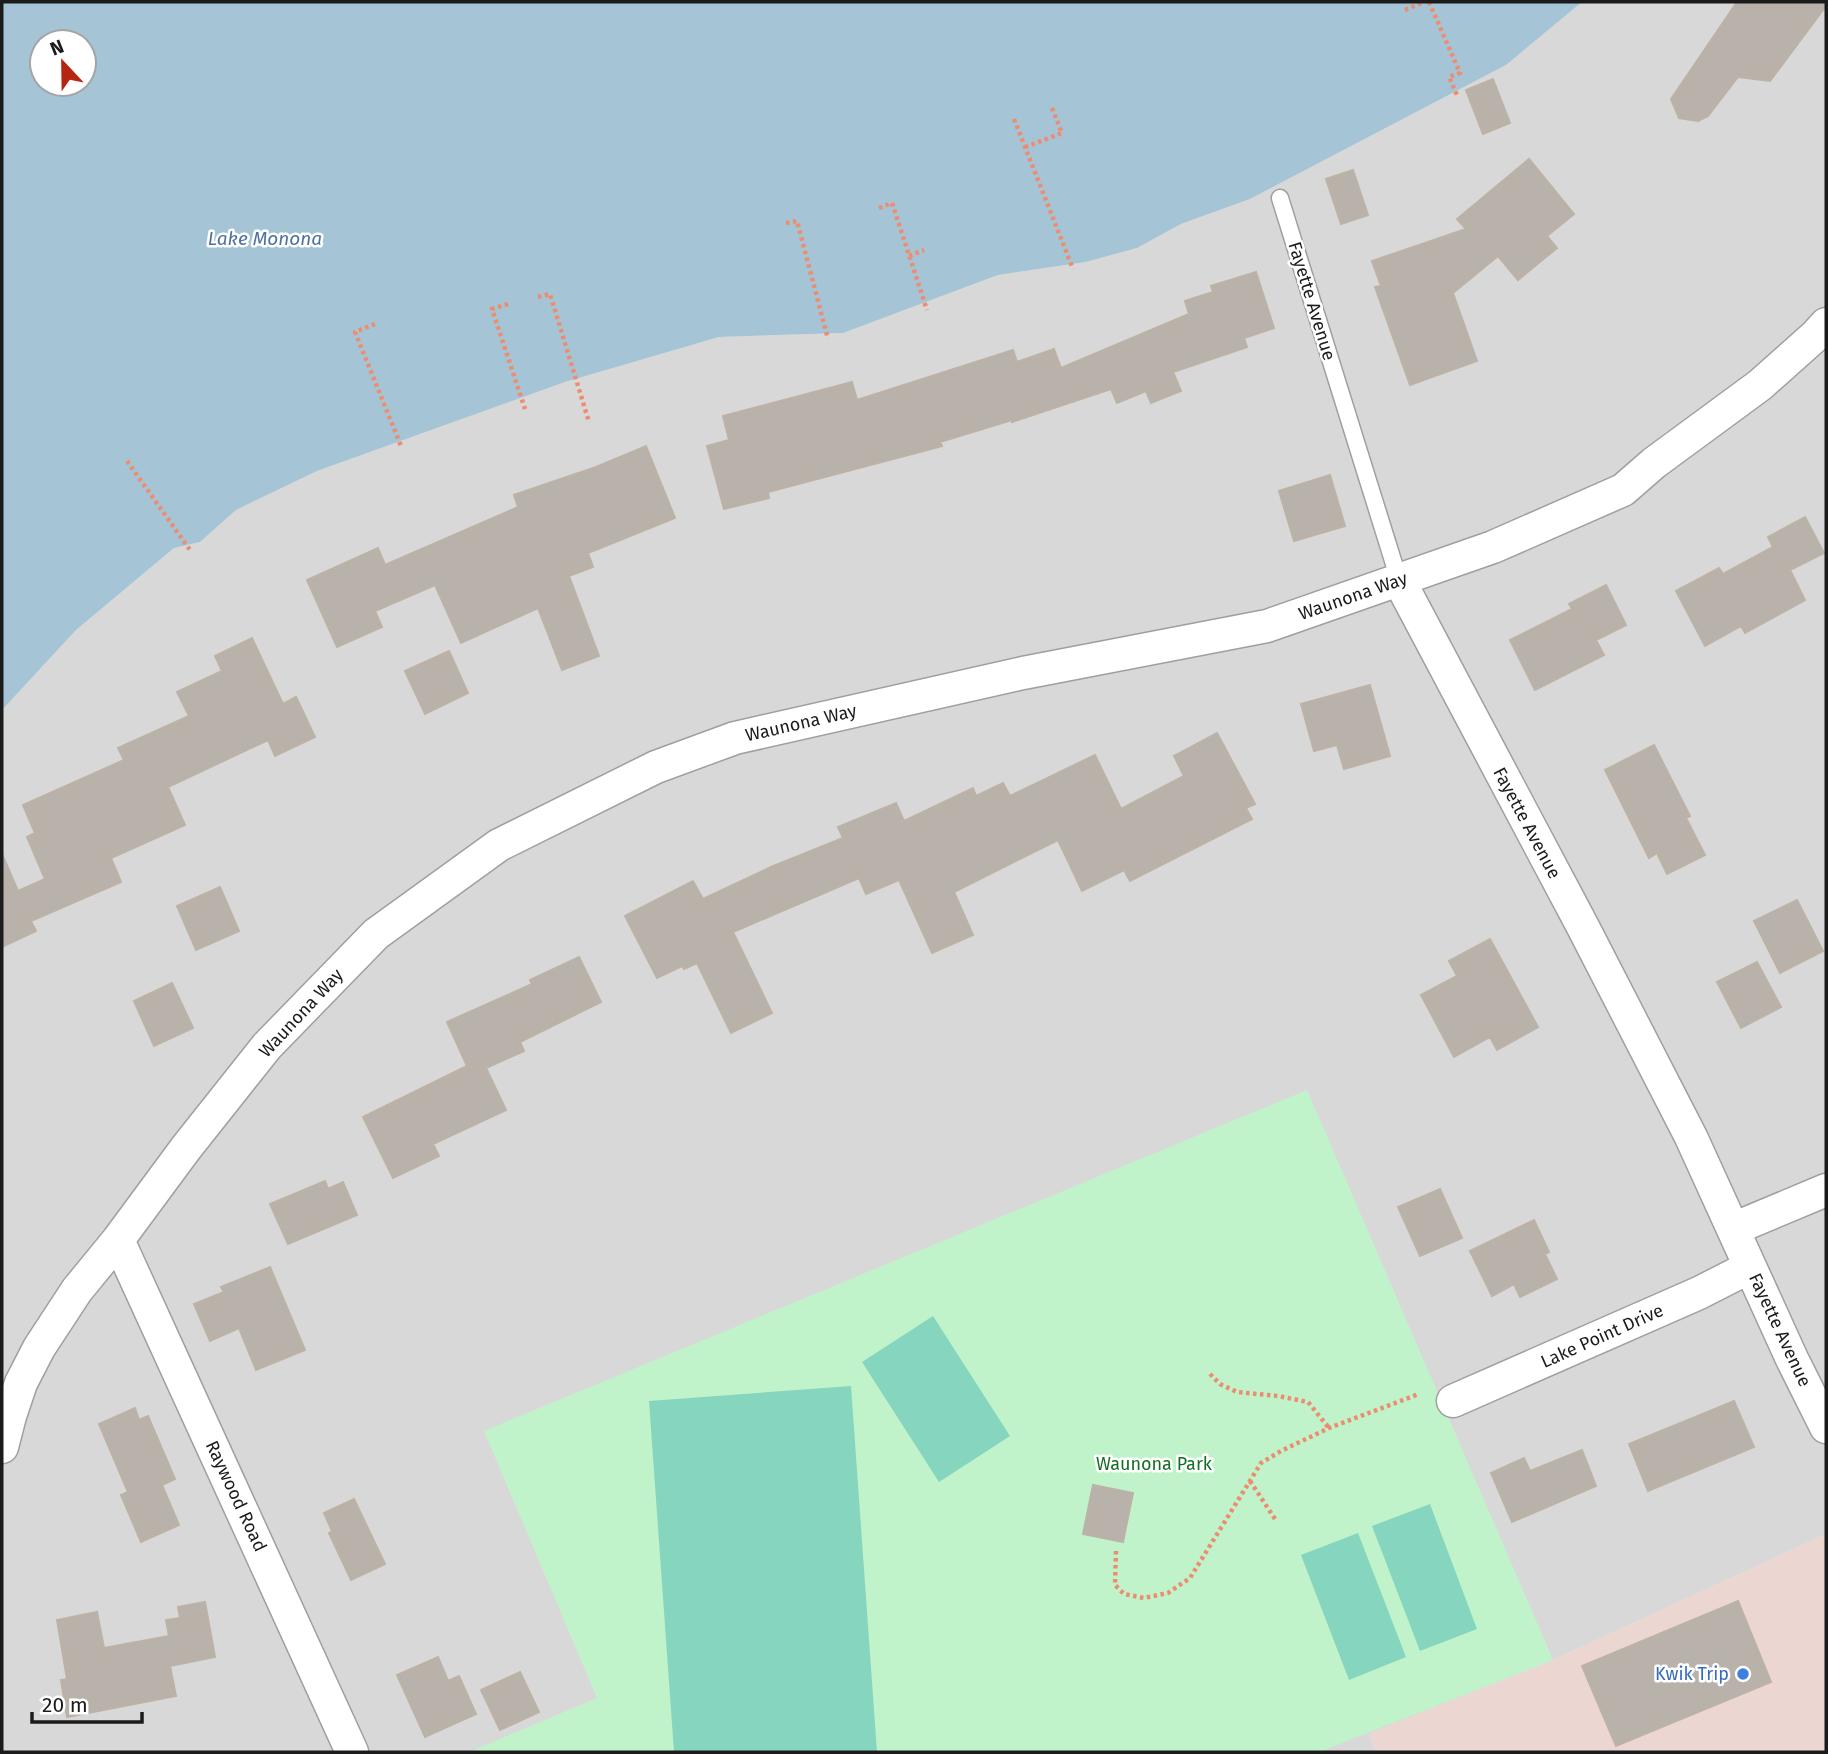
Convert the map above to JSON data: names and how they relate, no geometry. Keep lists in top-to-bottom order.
{
  "streets": {
    "street": [
      "Fayette Avenue",
      "Waunona Way",
      "Lake Point Drive",
      "Raywood Road"
    ]
  },
  "crossings": [
    ["Fayette Avenue", "Waunona Way"],
    ["Fayette Avenue", "Lake Point Drive"],
    ["Waunona Way", "Raywood Road"]
  ],
  "water": ["Lake Monona"],
  "parks": ["Waunona Park"],
  "places": ["Kwik Trip"],
  "scale_bar": "20 m",
  "north": "top"
}
